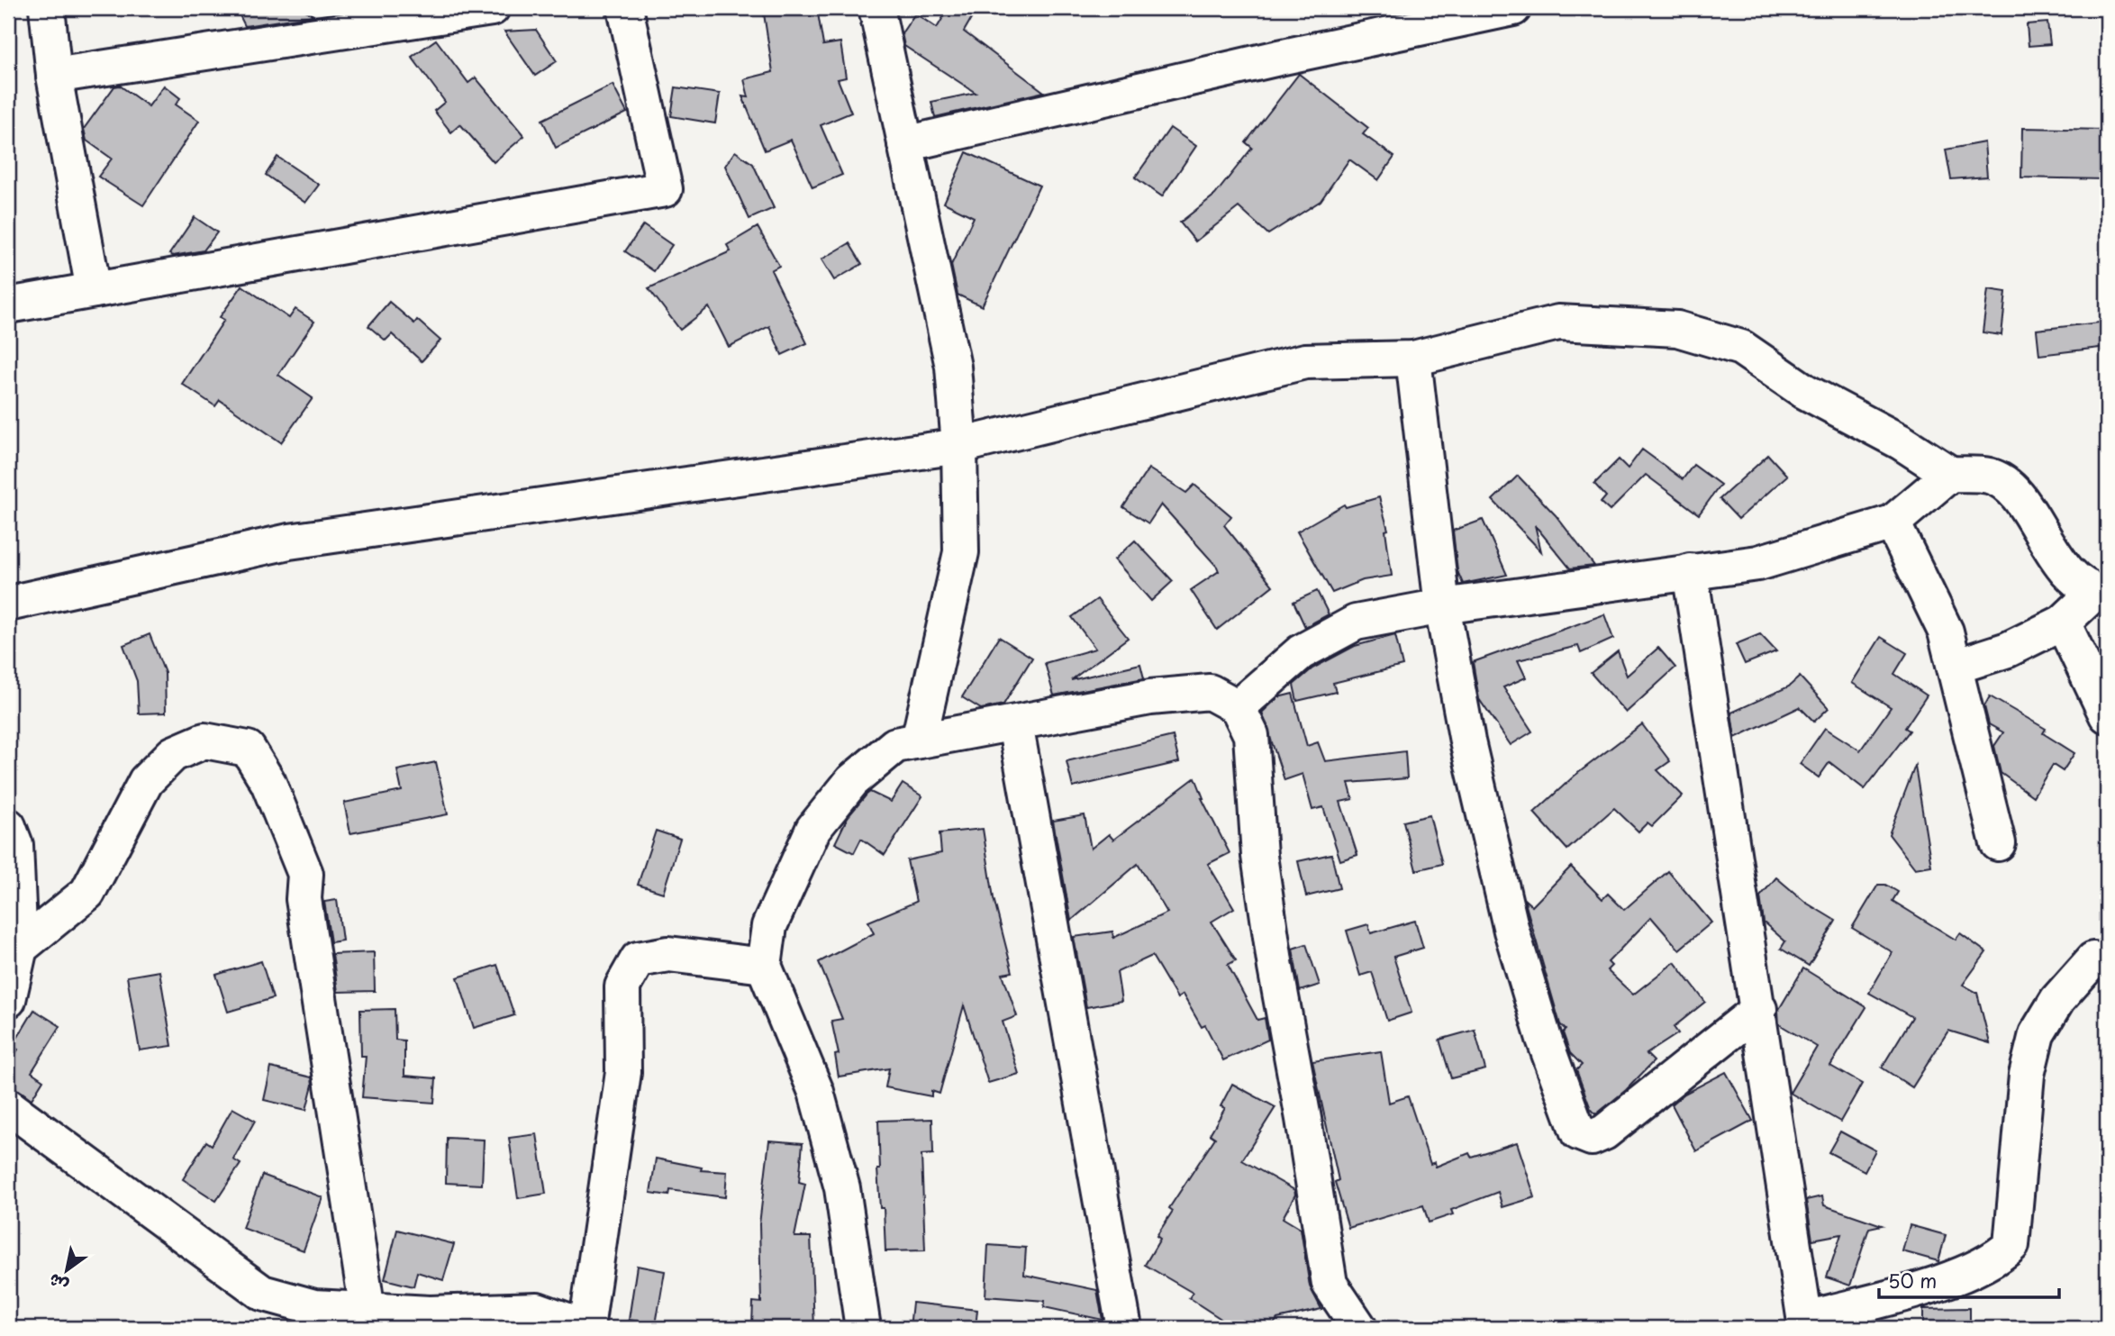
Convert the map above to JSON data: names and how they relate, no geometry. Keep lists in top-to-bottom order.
{
  "scale_bar": "50 m",
  "north": "bottom left"
}
